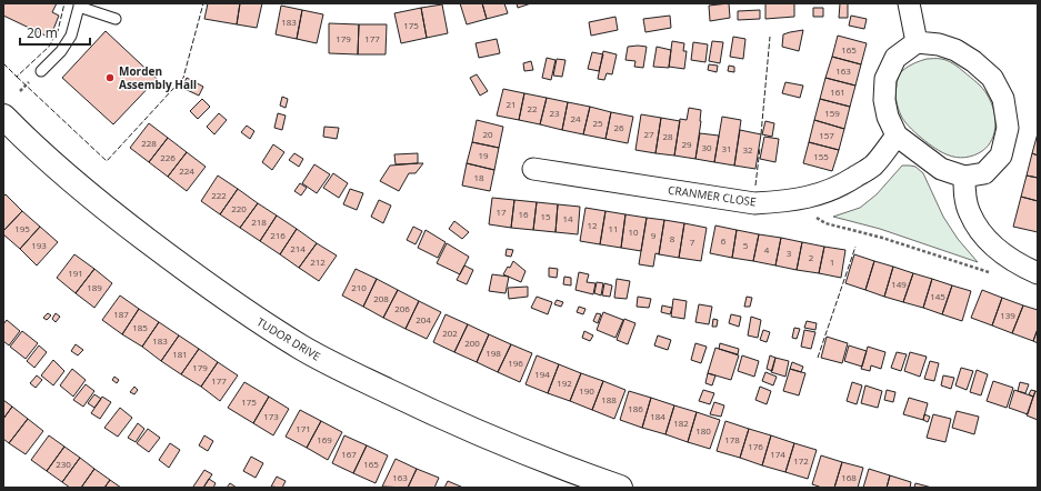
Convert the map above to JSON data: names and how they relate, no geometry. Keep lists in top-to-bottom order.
{
  "streets": {
    "main road": ["TUDOR DRIVE"],
    "street": ["CRANMER CLOSE"]
  },
  "places": ["Morden Assembly Hall"],
  "house_numbers": [
    "183",
    "175",
    "179",
    "177",
    "165",
    "163",
    "161",
    "21",
    "22",
    "23",
    "159",
    "24",
    "25",
    "26",
    "20",
    "27",
    "157",
    "28",
    "228",
    "29",
    "30",
    "31",
    "32",
    "19",
    "155",
    "226",
    "224",
    "18",
    "222",
    "220",
    "17",
    "16",
    "15",
    "14",
    "218",
    "12",
    "195",
    "11",
    "10",
    "216",
    "9",
    "8",
    "6",
    "7",
    "193",
    "5",
    "214",
    "4",
    "3",
    "2",
    "212",
    "1",
    "191",
    "149",
    "189",
    "210",
    "145",
    "208",
    "206",
    "187",
    "139",
    "204",
    "185",
    "202",
    "183",
    "200",
    "198",
    "181",
    "196",
    "179",
    "194",
    "177",
    "192",
    "190",
    "188",
    "175",
    "186",
    "173",
    "184",
    "182",
    "171",
    "180",
    "169",
    "178",
    "176",
    "167",
    "174",
    "172",
    "230",
    "165",
    "163",
    "168"
  ],
  "scale_bar": "20 m"
}
